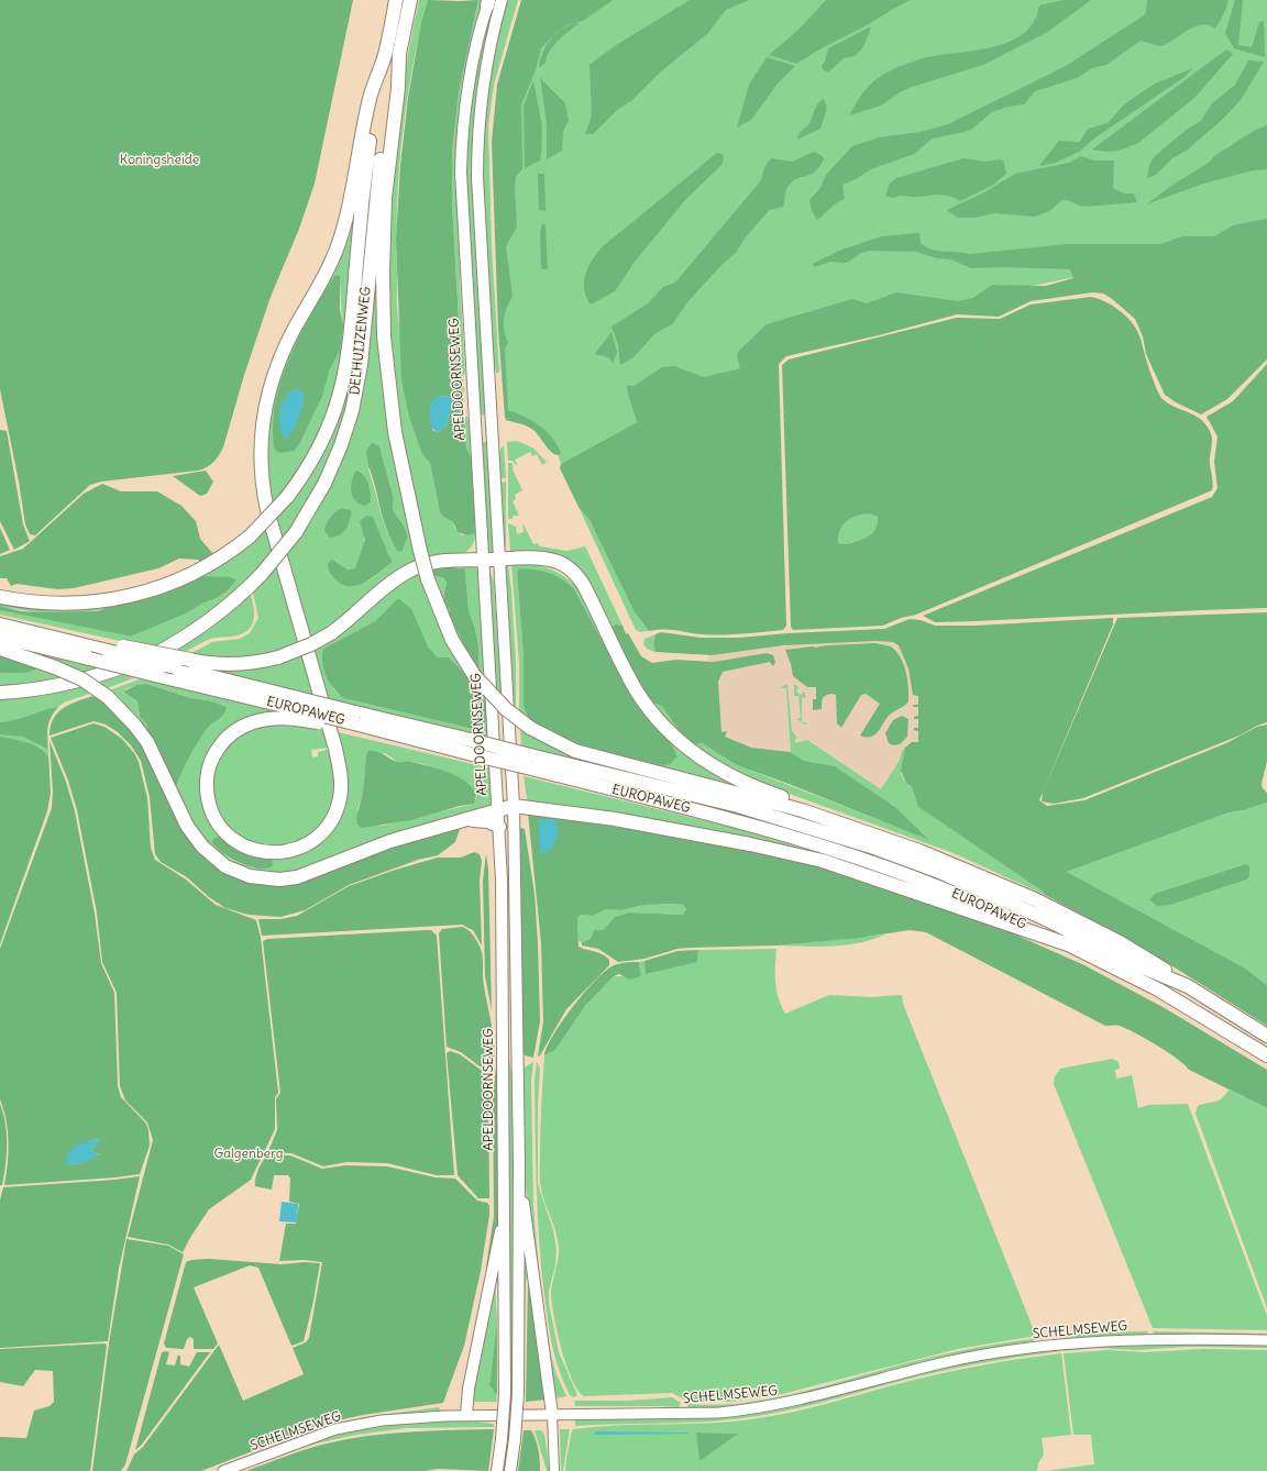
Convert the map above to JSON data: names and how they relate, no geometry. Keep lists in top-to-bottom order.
{
  "streets": {
    "highway": ["DELHUIJZENWEG", "EUROPAWEG"],
    "main road": ["APELDOORNSEWEG", "SCHELMSEWEG"]
  },
  "parks": ["Koningsheide", "Galgenberg"]
}
